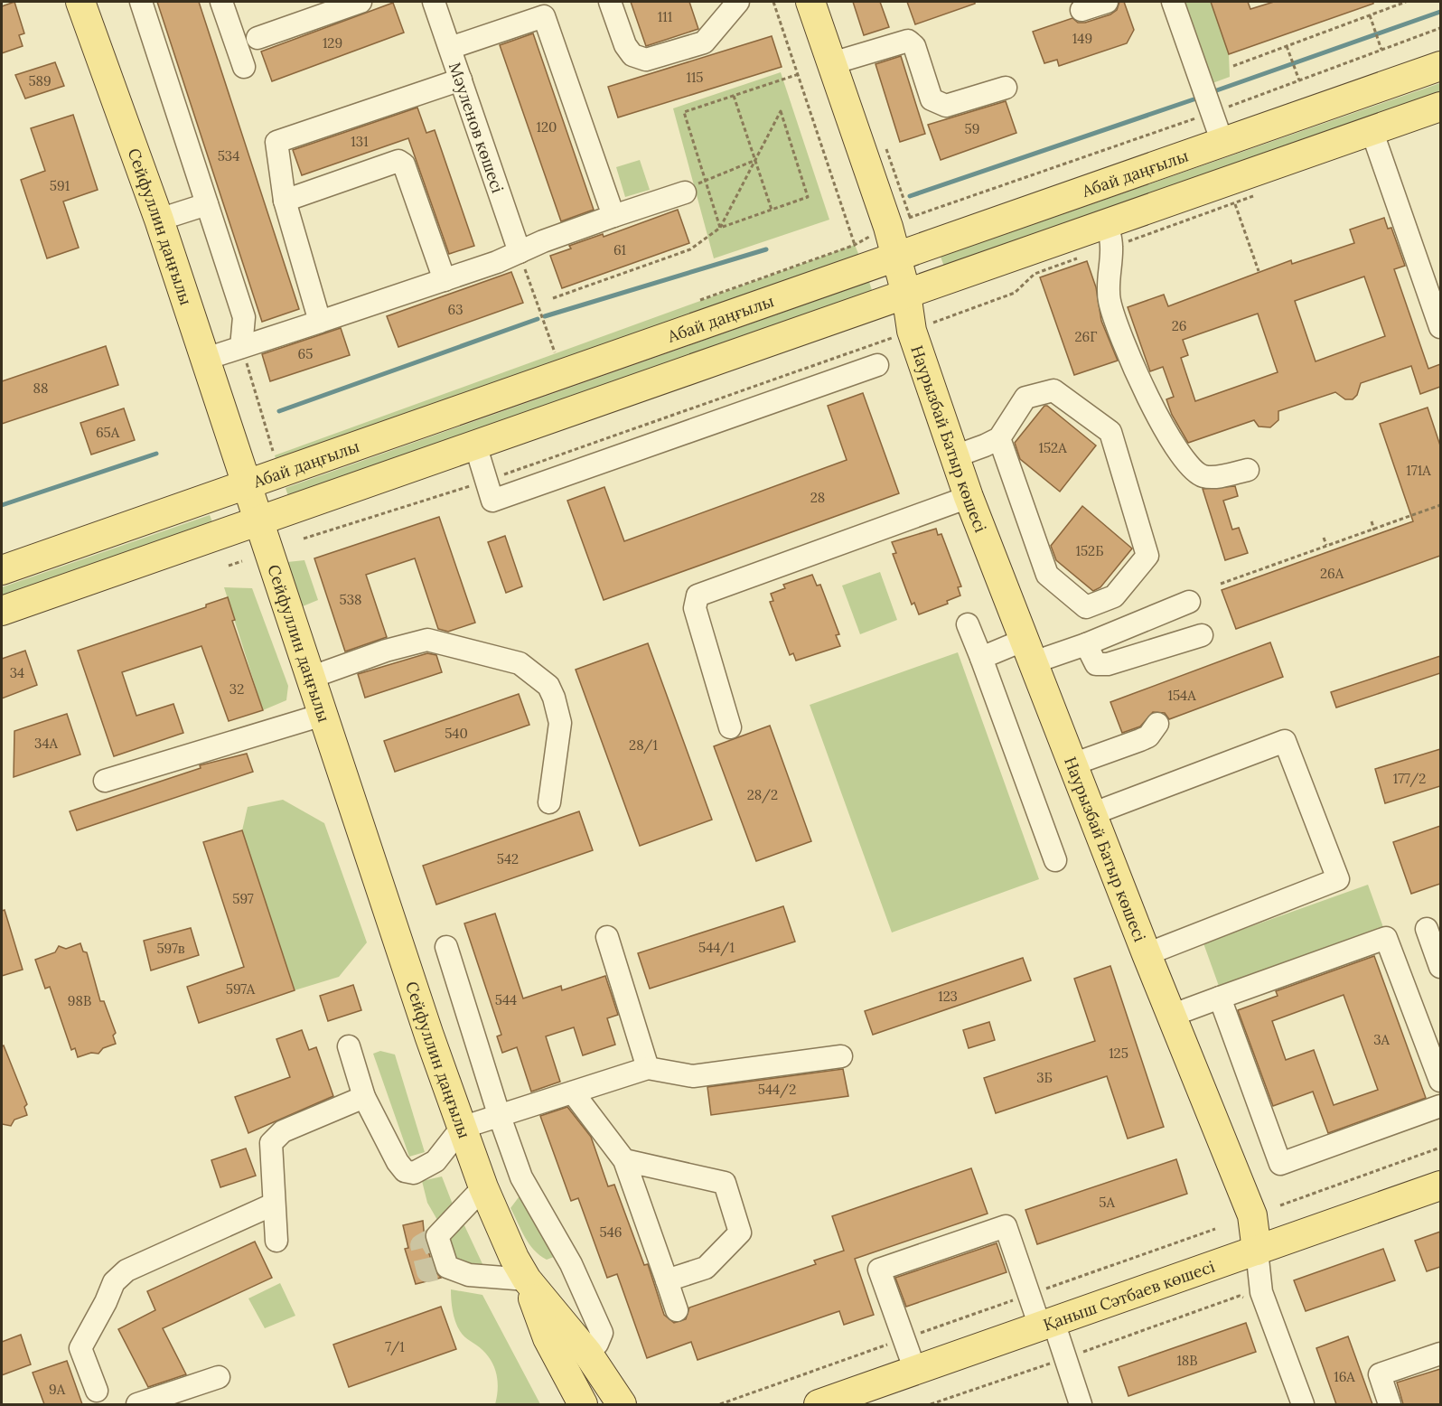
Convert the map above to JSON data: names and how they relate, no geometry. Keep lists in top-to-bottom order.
{
  "streets": {
    "main road": [
      "Абай даңғылы",
      "Сейфуллин даңғылы",
      "Наурызбай Батыр көшесі",
      "Қаныш Сәтбаев көшесі"
    ],
    "street": ["Мәуленов көшесі"]
  },
  "crossings": [
    ["Абай даңғылы", "Сейфуллин даңғылы"],
    ["Наурызбай Батыр көшесі", "Қаныш Сәтбаев көшесі"]
  ],
  "house_numbers": [
    "111",
    "149",
    "129",
    "115",
    "589",
    "120",
    "59",
    "131",
    "534",
    "591",
    "61",
    "63",
    "26",
    "26Г",
    "65",
    "88",
    "65А",
    "152А",
    "171А",
    "28",
    "152Б",
    "26А",
    "538",
    "34",
    "32",
    "154А",
    "540",
    "34А",
    "28/1",
    "177/2",
    "28/2",
    "542",
    "597",
    "544/1",
    "597в",
    "597А",
    "123",
    "544",
    "98В",
    "3А",
    "125",
    "3Б",
    "544/2",
    "5А",
    "546",
    "7/1",
    "18В",
    "16А",
    "9А"
  ]
}
